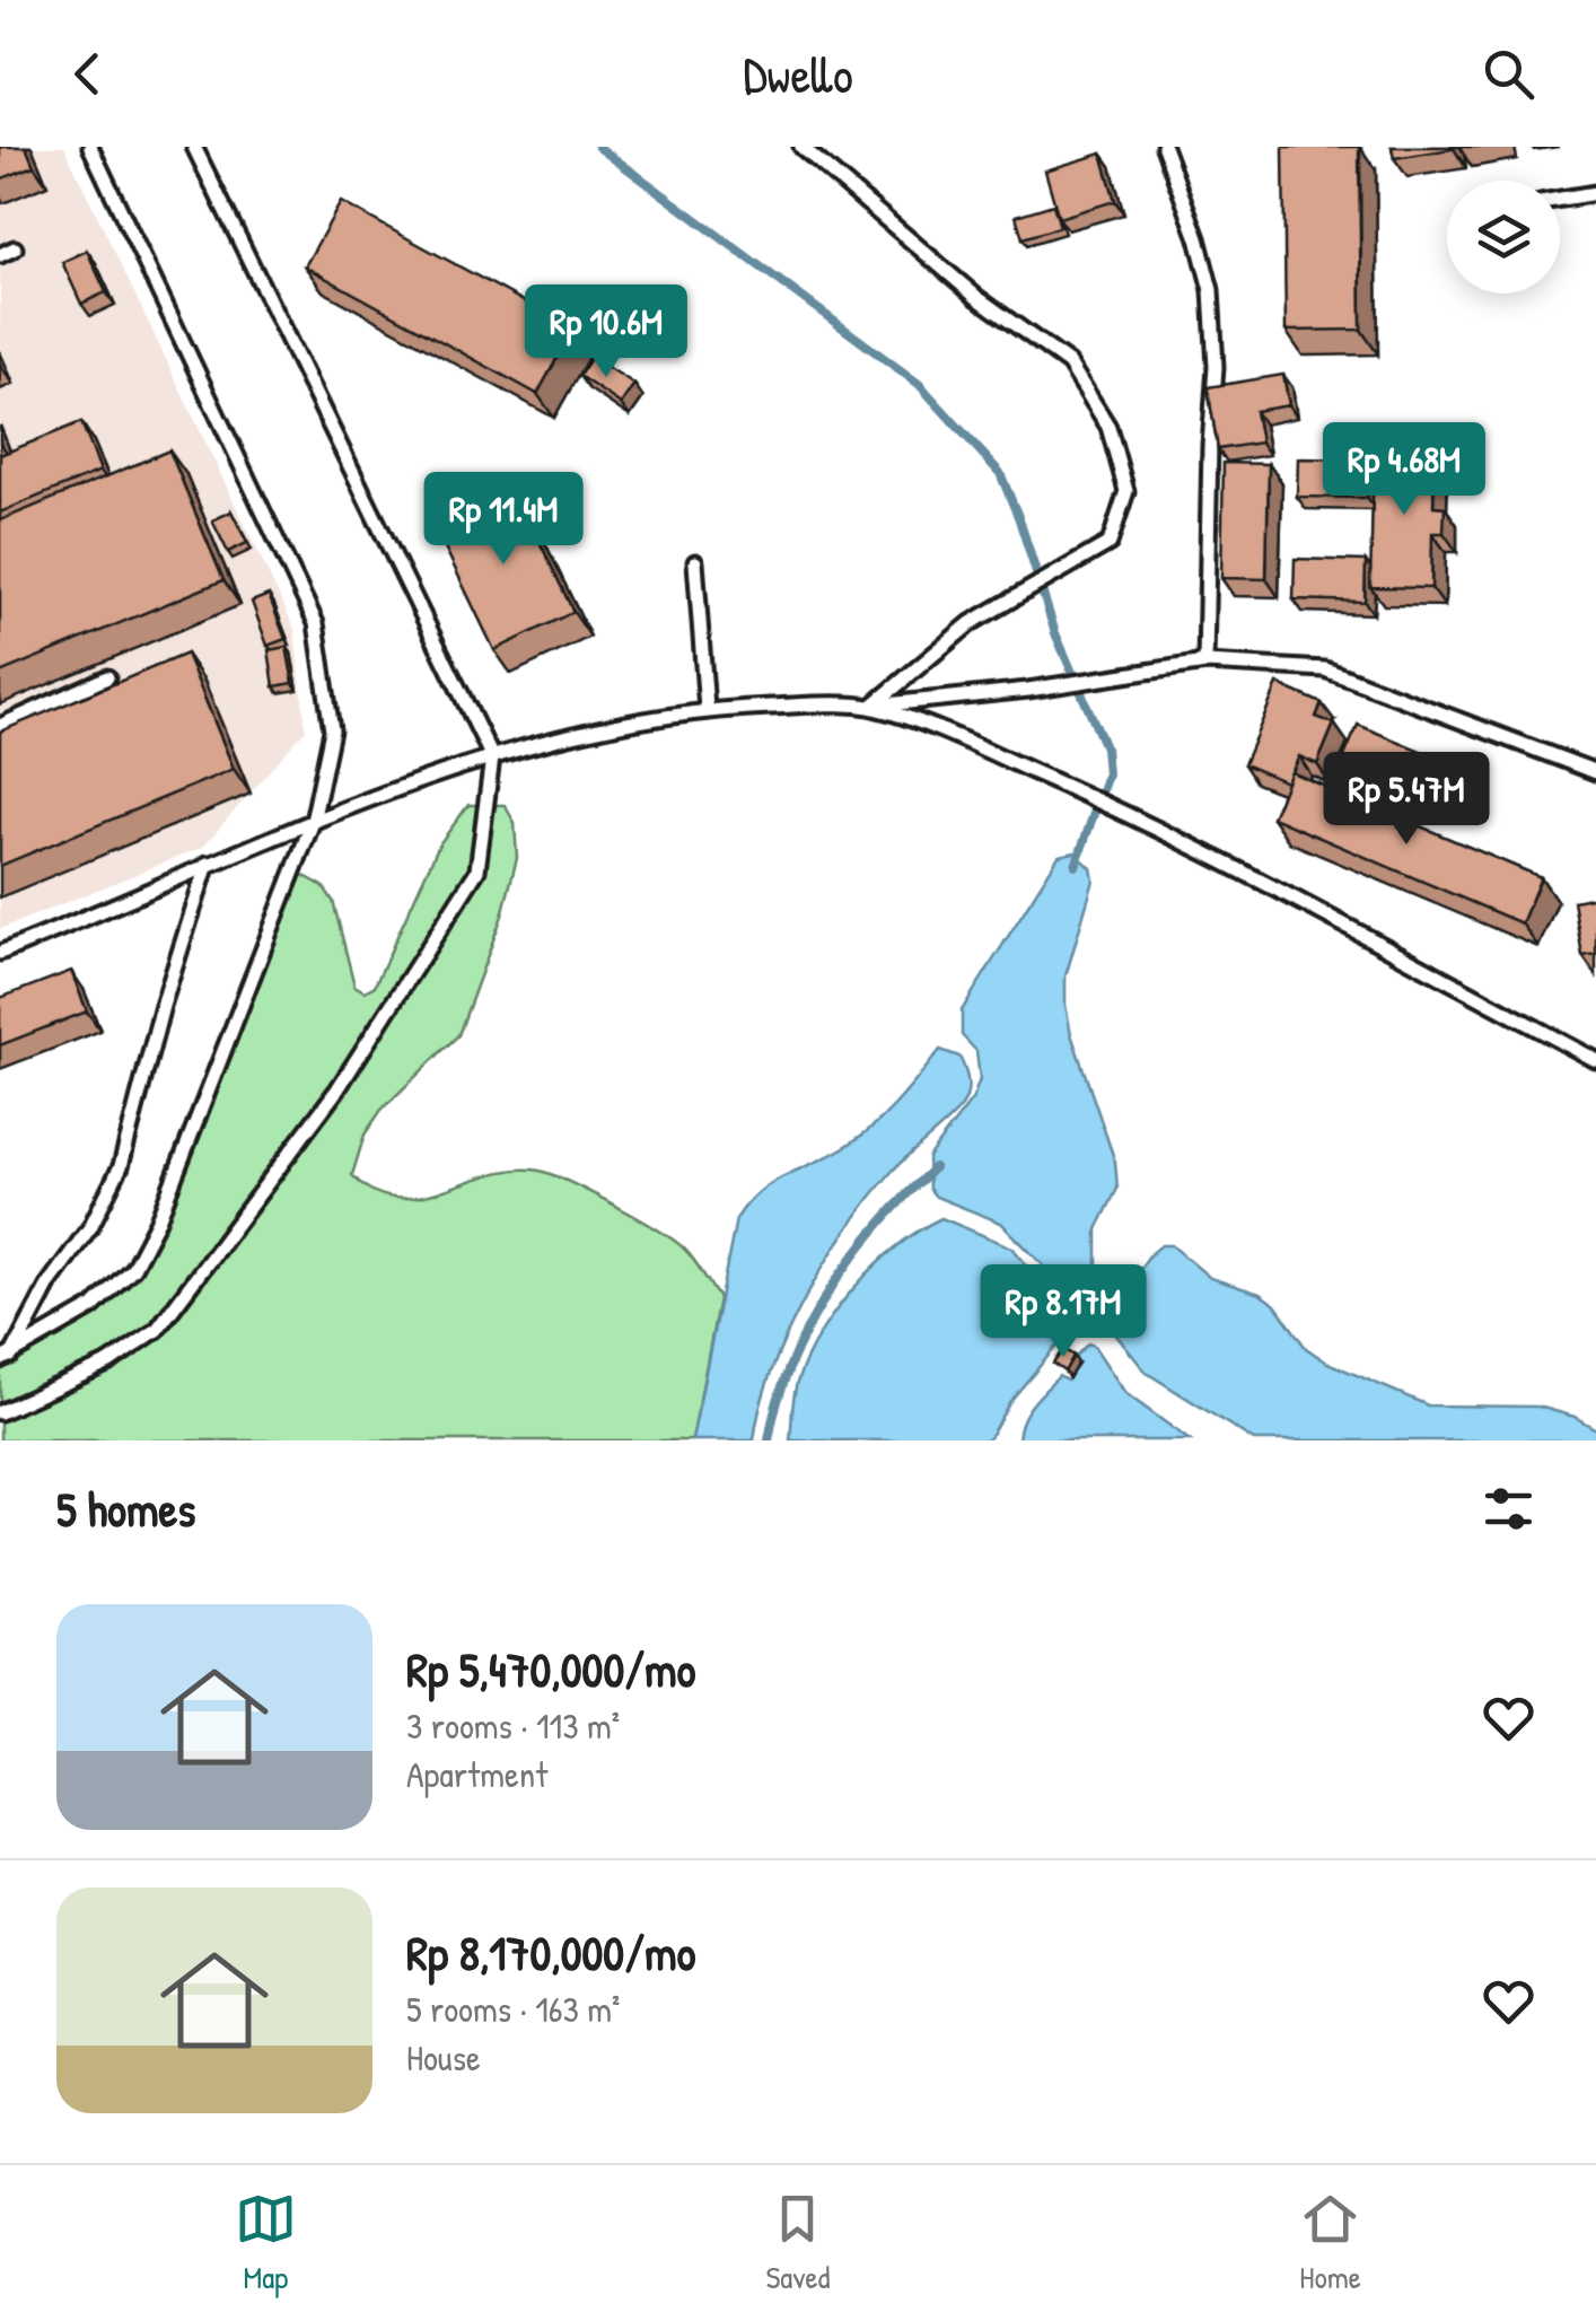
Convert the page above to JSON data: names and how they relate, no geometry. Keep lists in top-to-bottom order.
{
  "page": {
    "header": "Dwello",
    "price": [
      "Rp 10.6M",
      "Rp 4.68M",
      "Rp 11.4M",
      "Rp 5.47M",
      "Rp 8.17M"
    ],
    "heading": "5 homes",
    "list": [
      {
        "name": "Rp 5,470,000/mo",
        "note": "3 rooms · 113 m² · Apartment"
      },
      {
        "name": "Rp 8,170,000/mo",
        "note": "5 rooms · 163 m² · House"
      }
    ],
    "tabs": ["Map", "Saved", "Home"]
  }
}
